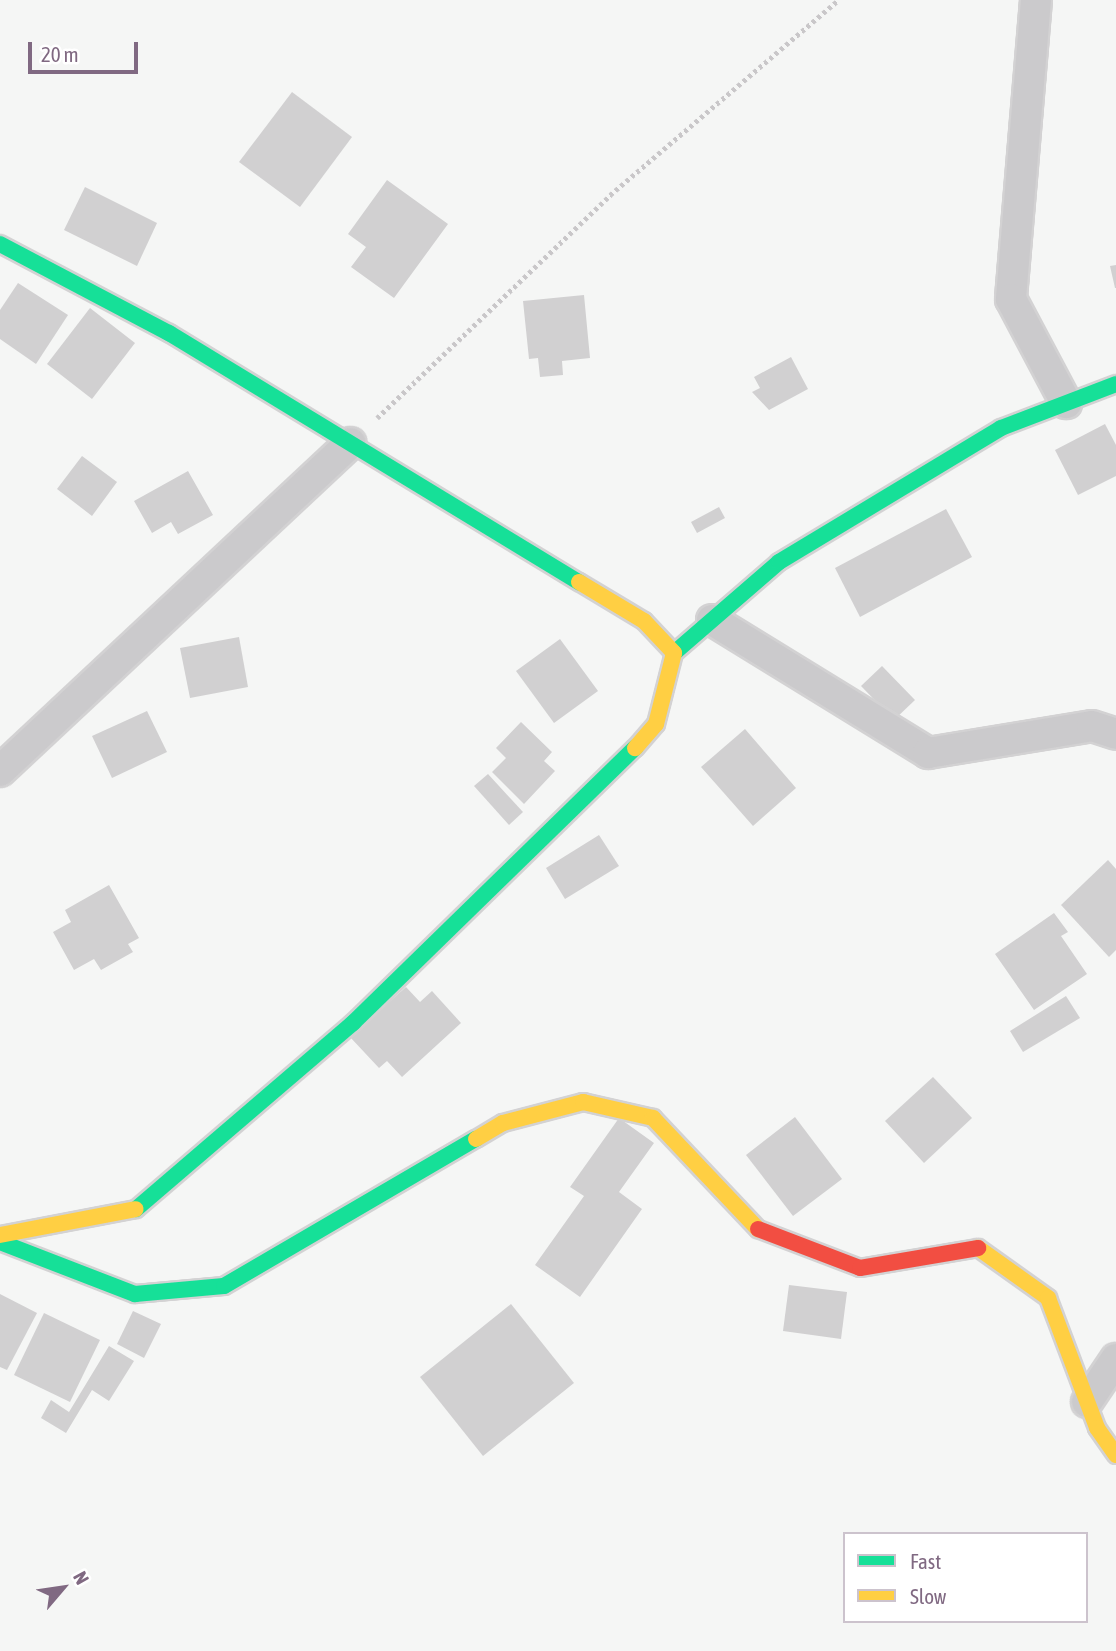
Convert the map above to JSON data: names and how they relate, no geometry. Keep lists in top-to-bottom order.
{
  "legend": ["Fast", "Slow"],
  "scale_bar": "20 m",
  "north": "top right"
}
